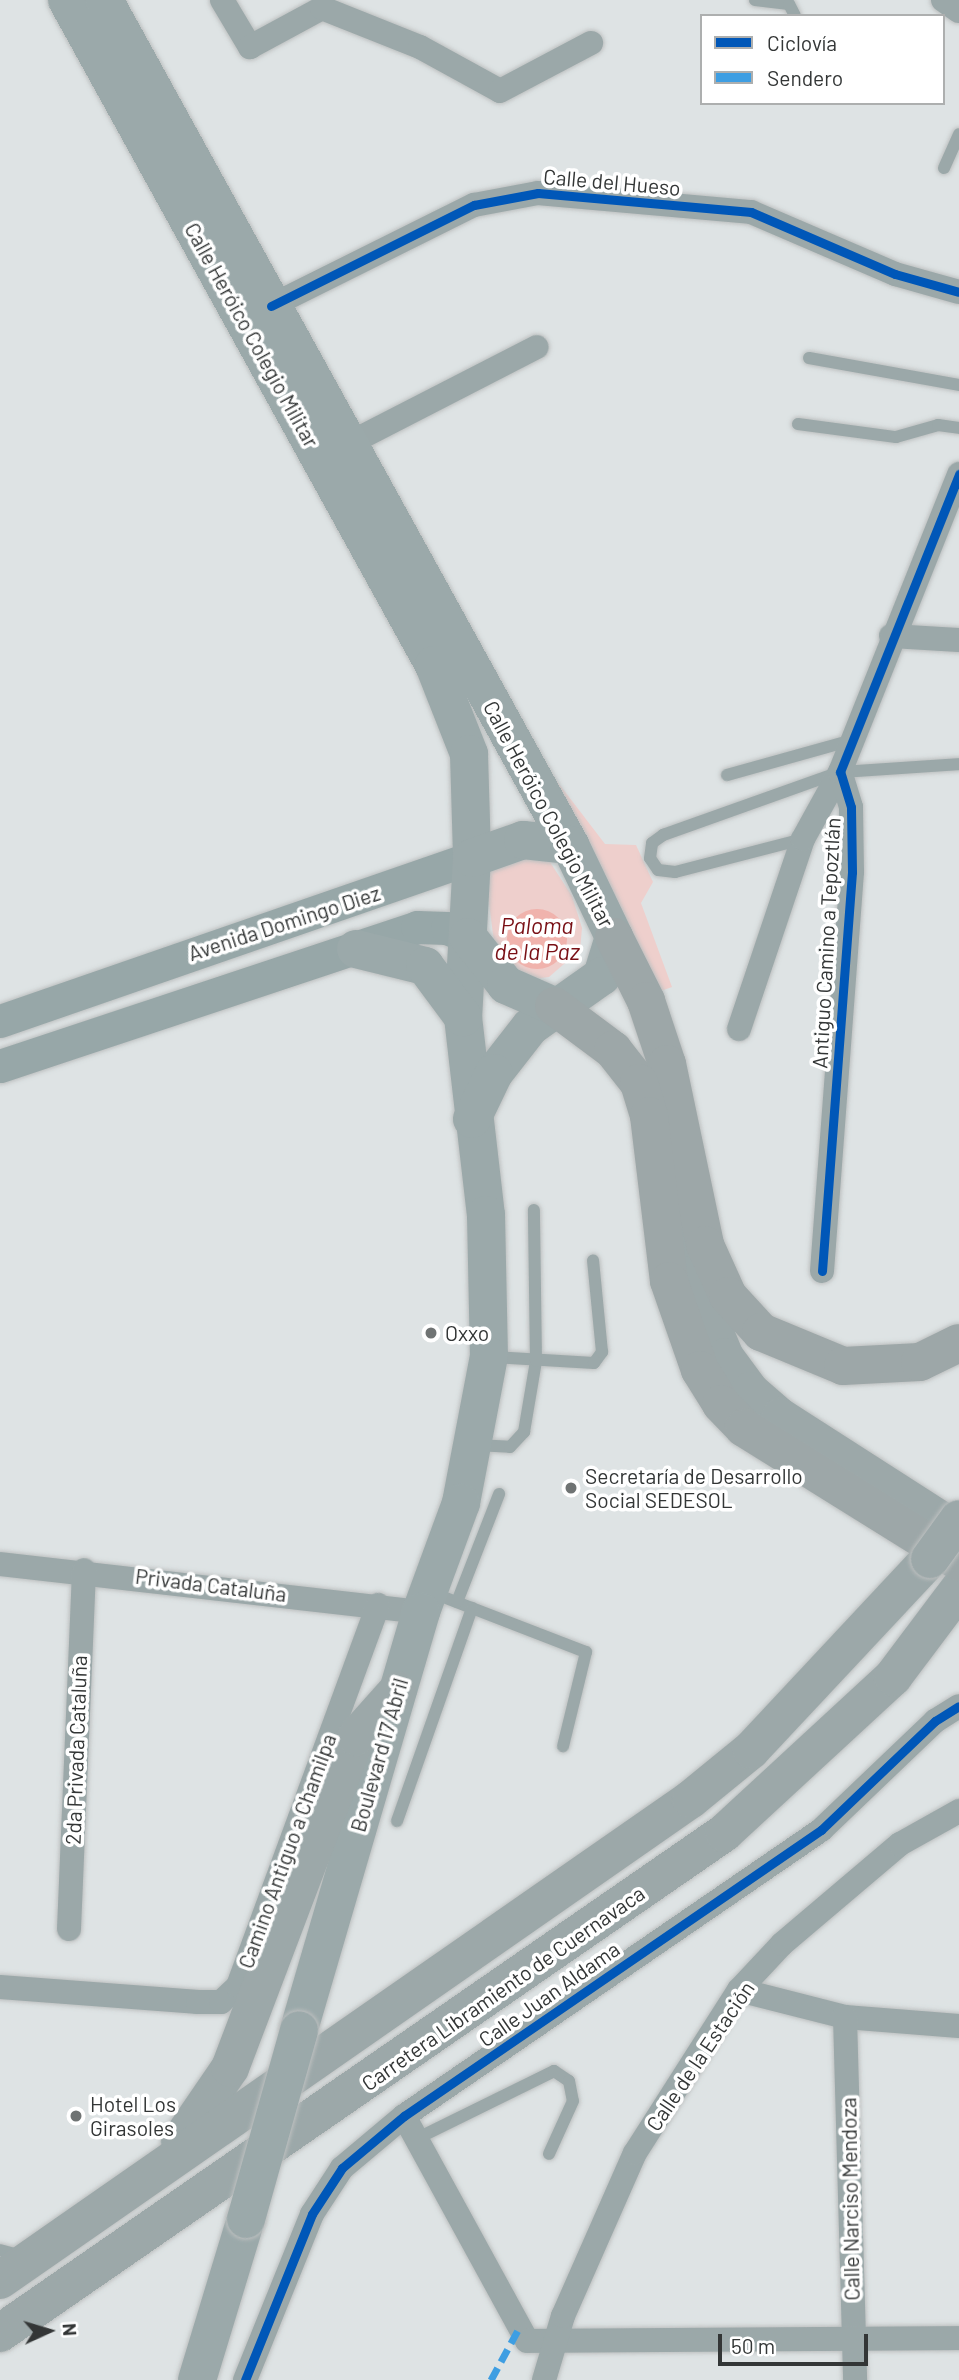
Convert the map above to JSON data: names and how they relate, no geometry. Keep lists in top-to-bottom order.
{
  "streets": {
    "highway": ["Carretera Libramiento de Cuernavaca"],
    "main road": ["Calle Heróico Colegio Militar", "Avenida Domingo Diez", "Boulevard 17 Abril"],
    "street": [
      "Calle del Hueso",
      "Antiguo Camino a Tepoztlán",
      "Privada Cataluña",
      "2da Privada Cataluña",
      "Camino Antiguo a Chamilpa",
      "Calle Juan Aldama",
      "Calle de la Estación",
      "Calle Narciso Mendoza"
    ]
  },
  "crossings": [
    ["Calle del Hueso", "Calle Heróico Colegio Militar"],
    ["Calle Heróico Colegio Militar", "Avenida Domingo Diez"],
    ["Calle Heróico Colegio Militar", "Boulevard 17 Abril"],
    ["Avenida Domingo Diez", "Boulevard 17 Abril"],
    ["Privada Cataluña", "2da Privada Cataluña"],
    ["Privada Cataluña", "Boulevard 17 Abril"],
    ["Privada Cataluña", "Camino Antiguo a Chamilpa"]
  ],
  "water": ["Paloma de la Paz"],
  "places": ["Oxxo", "Secretaría de Desarrollo Social SEDESOL", "Hotel Los Girasoles"],
  "legend": ["Ciclovía", "Sendero"],
  "scale_bar": "50 m",
  "north": "right"
}
